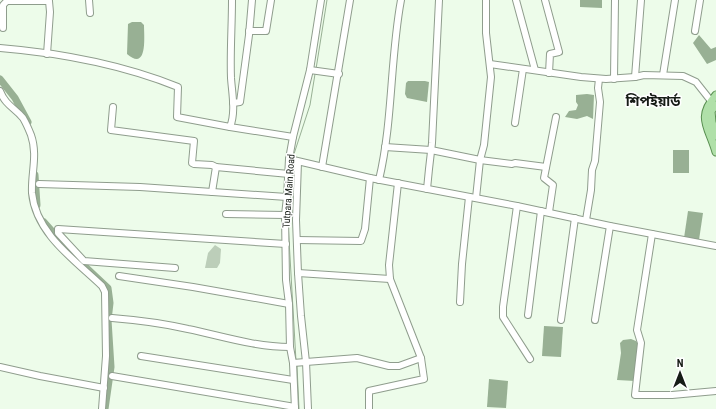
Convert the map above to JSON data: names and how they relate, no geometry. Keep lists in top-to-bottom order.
{
  "streets": {
    "street": ["Tutpara Main Road"]
  },
  "districts": ["শিপইয়ার্ড"],
  "north": "top"
}
